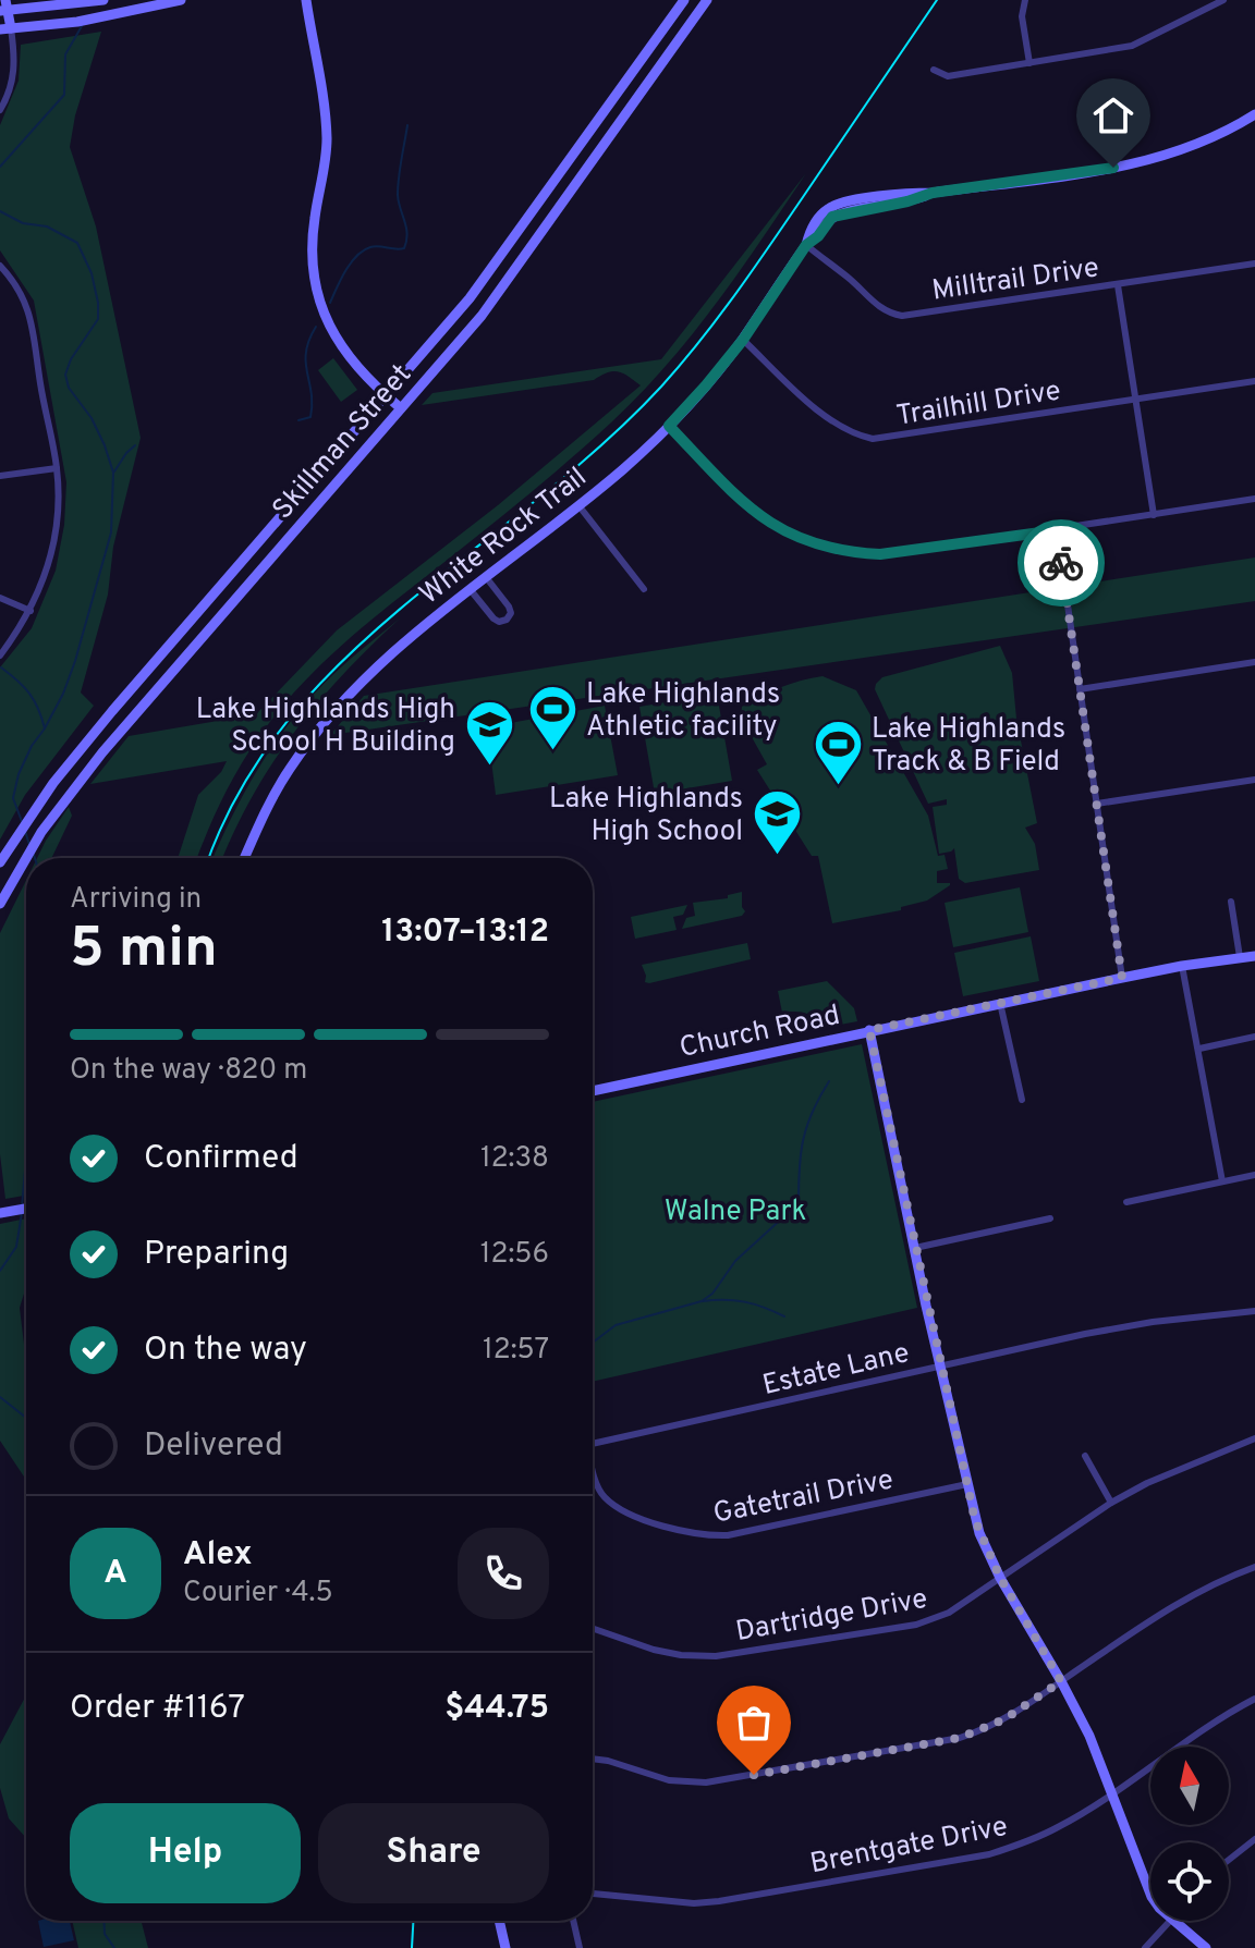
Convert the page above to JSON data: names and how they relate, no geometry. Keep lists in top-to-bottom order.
{
  "streets": {
    "street": [
      "Milltrail Drive",
      "Trailhill Drive",
      "Skillman Street",
      "White Rock Trail",
      "Church Road",
      "Estate Lane",
      "Gatetrail Drive",
      "Dartridge Drive",
      "Brentgate Drive"
    ]
  },
  "crossings": [
    ["Milltrail Drive", "White Rock Trail"],
    ["Trailhill Drive", "White Rock Trail"]
  ],
  "parks": ["Walne Park"],
  "places": {
    "sports": ["Lake Highlands Athletic facility", "Lake Highlands Track & B Field"],
    "school or university": ["Lake Highlands High School H Building", "Lake Highlands High School"]
  },
  "north": "top",
  "page": {
    "heading": ["5 min", "Arriving in", "13:07–13:12"],
    "panel": [
      "Alex",
      "Courier · 4.5",
      "Order #1167",
      "$44.75"
    ],
    "bar": "On the way · 820 m",
    "list": [
      ["Confirmed", "12:38"],
      ["Preparing", "12:56"],
      ["On the way", "12:57"],
      "Delivered"
    ],
    "round": "A",
    "buttons": ["Help", "Share"]
  }
}
